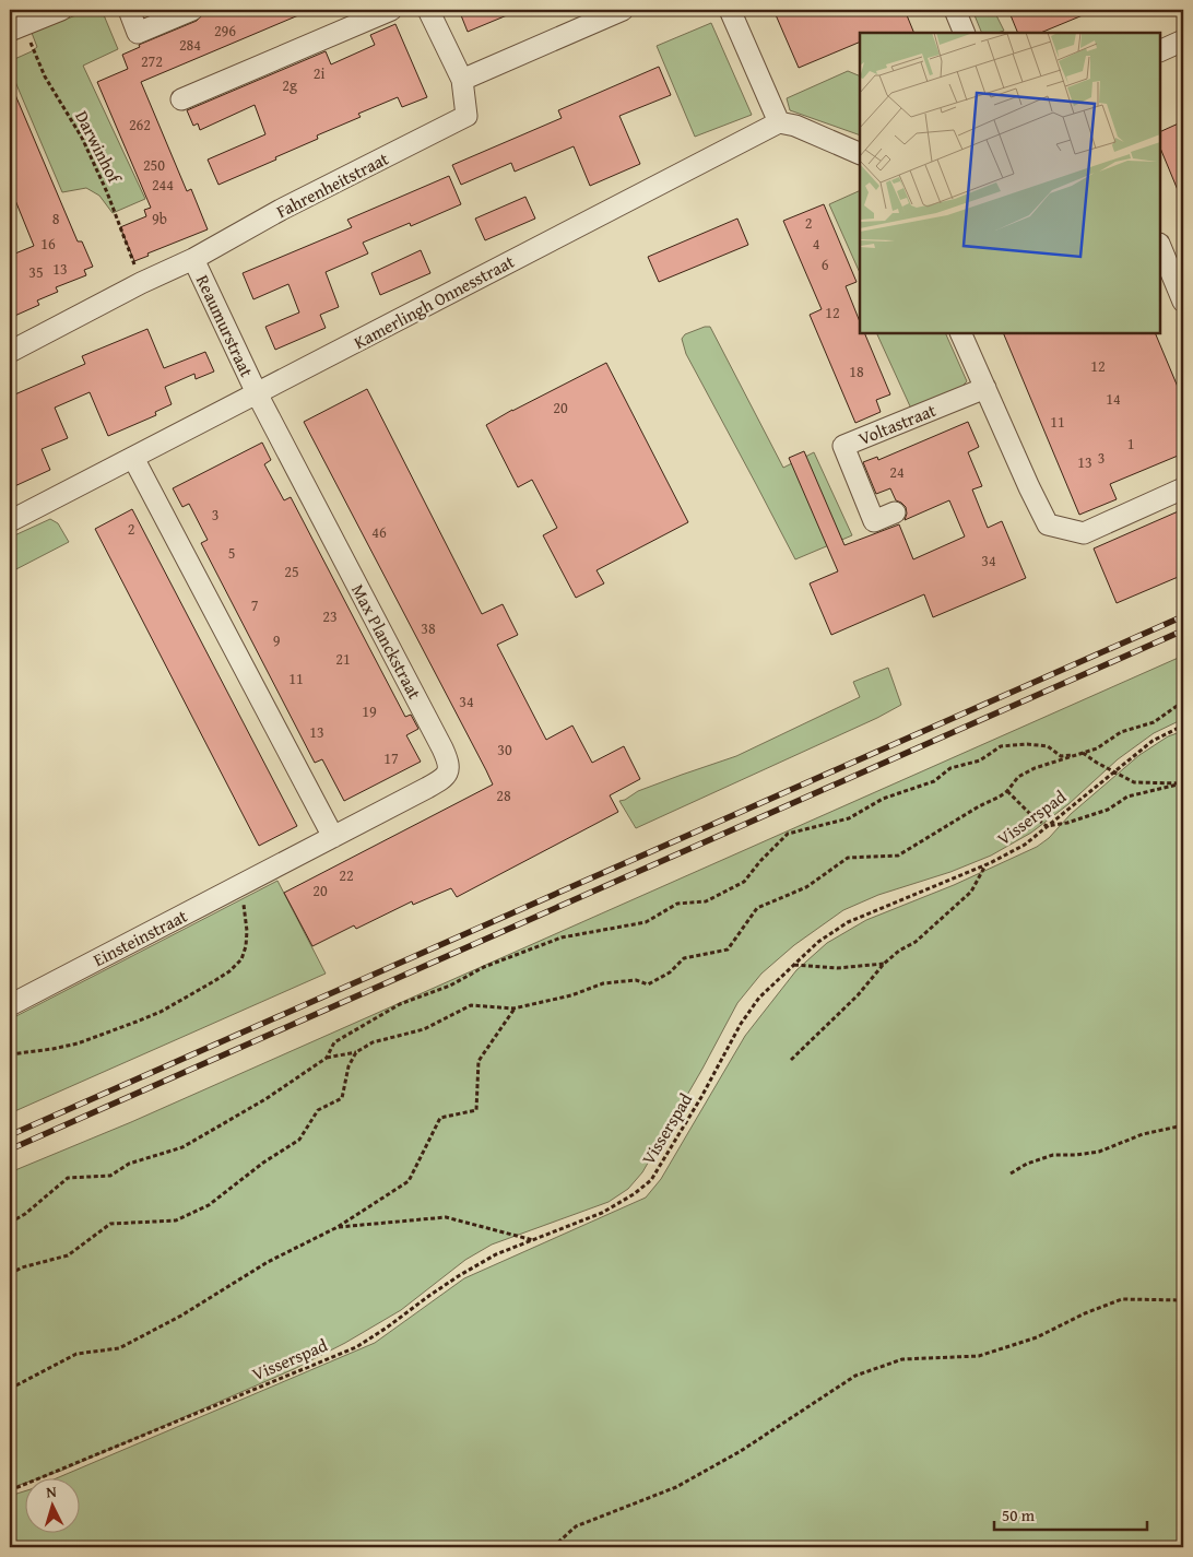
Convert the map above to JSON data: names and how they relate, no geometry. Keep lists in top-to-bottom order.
{
  "streets": {
    "street": [
      "Fahrenheitstraat",
      "Kamerlingh Onnesstraat",
      "Reaumurstraat",
      "Voltastraat",
      "Max Planckstraat",
      "Einsteinstraat"
    ],
    "path": ["Darwinhof", "Visserspad"]
  },
  "crossings": [
    ["Darwinhof", "Fahrenheitstraat"],
    ["Fahrenheitstraat", "Reaumurstraat"],
    ["Kamerlingh Onnesstraat", "Reaumurstraat"],
    ["Kamerlingh Onnesstraat", "Max Planckstraat"],
    ["Reaumurstraat", "Max Planckstraat"],
    ["Max Planckstraat", "Einsteinstraat"]
  ],
  "house_numbers": [
    "296",
    "284",
    "272",
    "2i",
    "2g",
    "262",
    "250",
    "244",
    "8",
    "9b",
    "2",
    "16",
    "4",
    "6",
    "13",
    "35",
    "12",
    "12",
    "18",
    "14",
    "20",
    "11",
    "1",
    "3",
    "13",
    "24",
    "3",
    "2",
    "46",
    "5",
    "34",
    "25",
    "7",
    "23",
    "38",
    "9",
    "21",
    "11",
    "34",
    "19",
    "13",
    "30",
    "17",
    "28",
    "22",
    "20"
  ],
  "scale_bar": "50 m",
  "north": "top"
}
